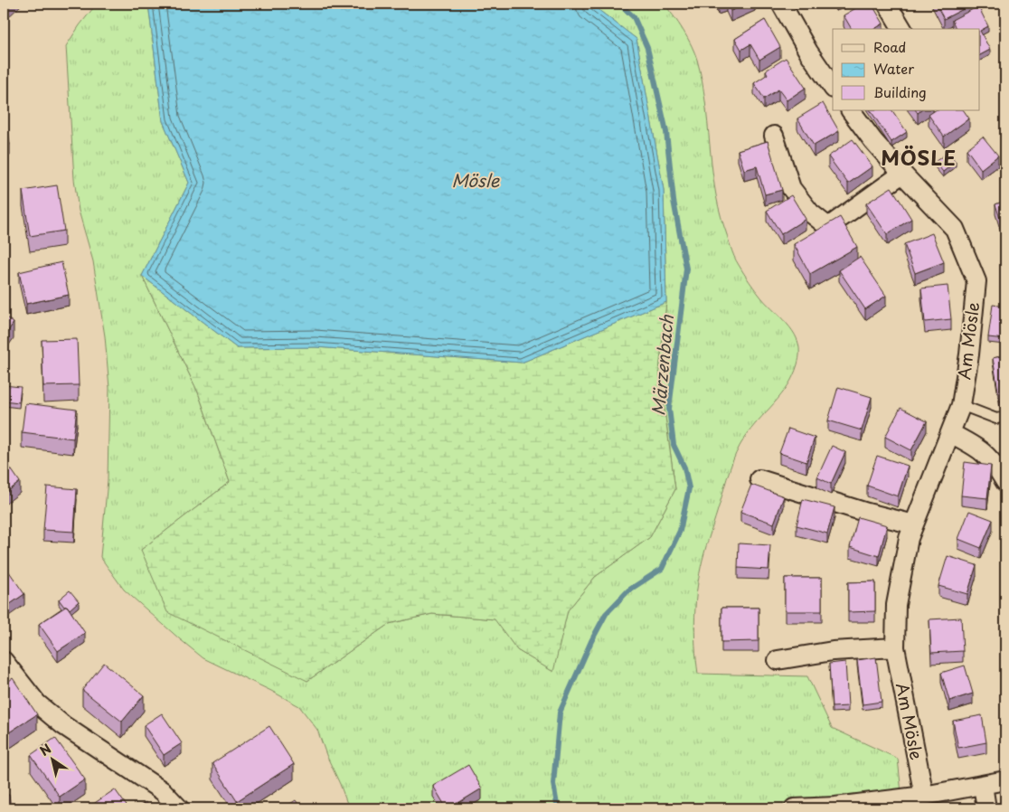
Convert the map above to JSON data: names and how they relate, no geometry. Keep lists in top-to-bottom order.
{
  "streets": {
    "street": ["Am Mösle"]
  },
  "districts": ["MÖSLE"],
  "water": ["Mösle", "Märzenbach"],
  "legend": ["Road", "Water", "Building"],
  "north": "top left"
}
